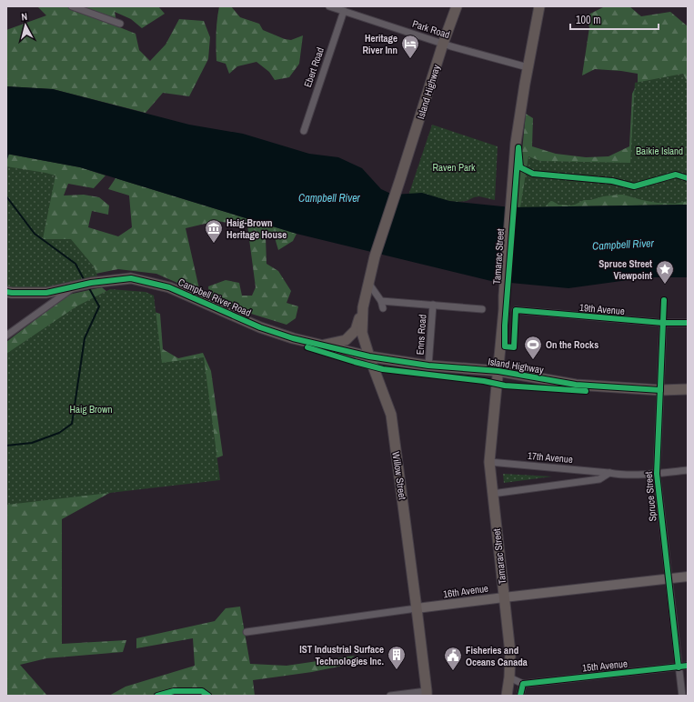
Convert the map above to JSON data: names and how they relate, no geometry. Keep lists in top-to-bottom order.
{
  "streets": {
    "main road": [
      "Island Highway",
      "Tamarac Street",
      "Campbell River Road",
      "Willow Street"
    ],
    "street": [
      "Park Road",
      "Ebert Road",
      "19th Avenue",
      "Enns Road",
      "17th Avenue",
      "Spruce Street",
      "16th Avenue",
      "15th Avenue"
    ]
  },
  "crossings": [
    ["Park Road", "Ebert Road"],
    ["Park Road", "Island Highway"],
    ["Park Road", "Tamarac Street"],
    ["Island Highway", "Tamarac Street"],
    ["Island Highway", "Campbell River Road"],
    ["Island Highway", "Enns Road"],
    ["Island Highway", "Willow Street"],
    ["Island Highway", "Spruce Street"],
    ["Tamarac Street", "17th Avenue"],
    ["Tamarac Street", "16th Avenue"],
    ["Campbell River Road", "Willow Street"],
    ["19th Avenue", "Spruce Street"],
    ["17th Avenue", "Spruce Street"],
    ["Willow Street", "16th Avenue"],
    ["Spruce Street", "16th Avenue"],
    ["Spruce Street", "15th Avenue"]
  ],
  "water": ["Campbell River"],
  "parks": ["Baikie Island", "Raven Park", "Haig Brown"],
  "places": {
    "hotel": ["Heritage River Inn"],
    "museum": ["Haig-Brown Heritage House"],
    "place": ["Spruce Street Viewpoint"],
    "sports": ["On the Rocks"],
    "building": ["IST Industrial Surface Technologies Inc."],
    "public building": ["Fisheries and Oceans Canada"]
  },
  "scale_bar": "100 m",
  "north": "top"
}
